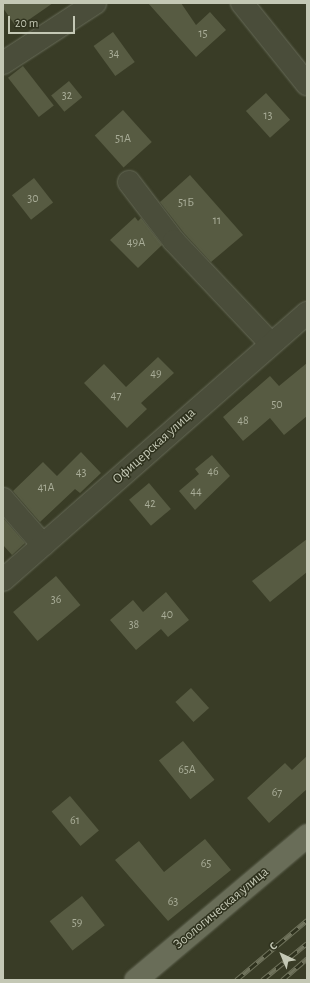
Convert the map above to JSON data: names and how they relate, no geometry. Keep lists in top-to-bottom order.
{
  "streets": {
    "main road": ["Зоологическая улица"],
    "street": ["Офицерская улица"]
  },
  "house_numbers": [
    "15",
    "34",
    "32",
    "13",
    "51А",
    "30",
    "51Б",
    "11",
    "49А",
    "49",
    "47",
    "50",
    "48",
    "46",
    "43",
    "41А",
    "44",
    "42",
    "36",
    "40",
    "38",
    "65А",
    "67",
    "61",
    "65",
    "63",
    "59"
  ],
  "scale_bar": "20 m",
  "north": "top left"
}
